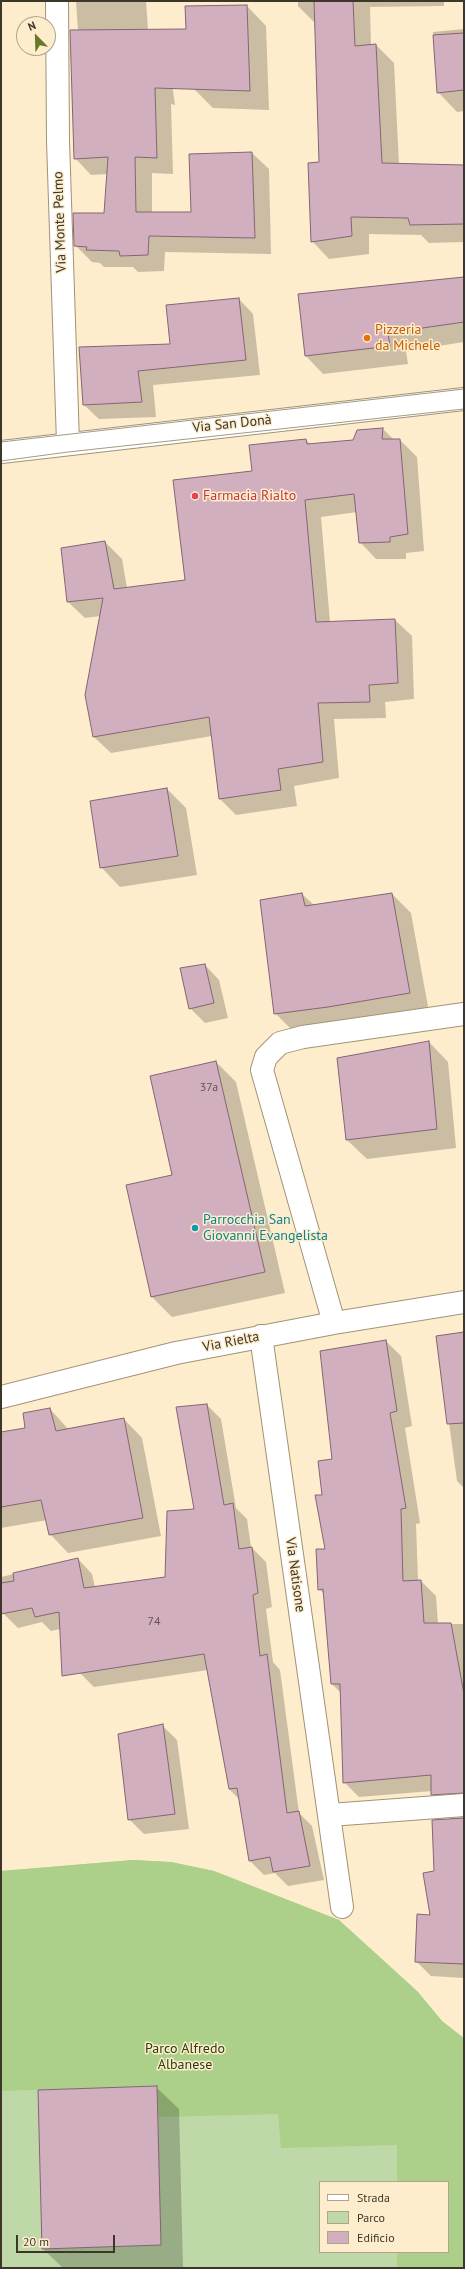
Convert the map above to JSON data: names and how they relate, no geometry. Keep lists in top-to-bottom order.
{
  "streets": {
    "street": [
      "Via Monte Pelmo",
      "Via San Donà",
      "Via Rielta",
      "Via Natisone"
    ]
  },
  "crossings": [
    ["Via Monte Pelmo", "Via San Donà"],
    ["Via Rielta", "Via Natisone"]
  ],
  "parks": ["Parco Alfredo Albanese"],
  "places": ["Pizzeria da Michele", "Farmacia Rialto", "Parrocchia San Giovanni Evangelista"],
  "house_numbers": ["37a", "74"],
  "legend": ["Strada", "Parco", "Edificio"],
  "scale_bar": "20 m",
  "north": "top left"
}
